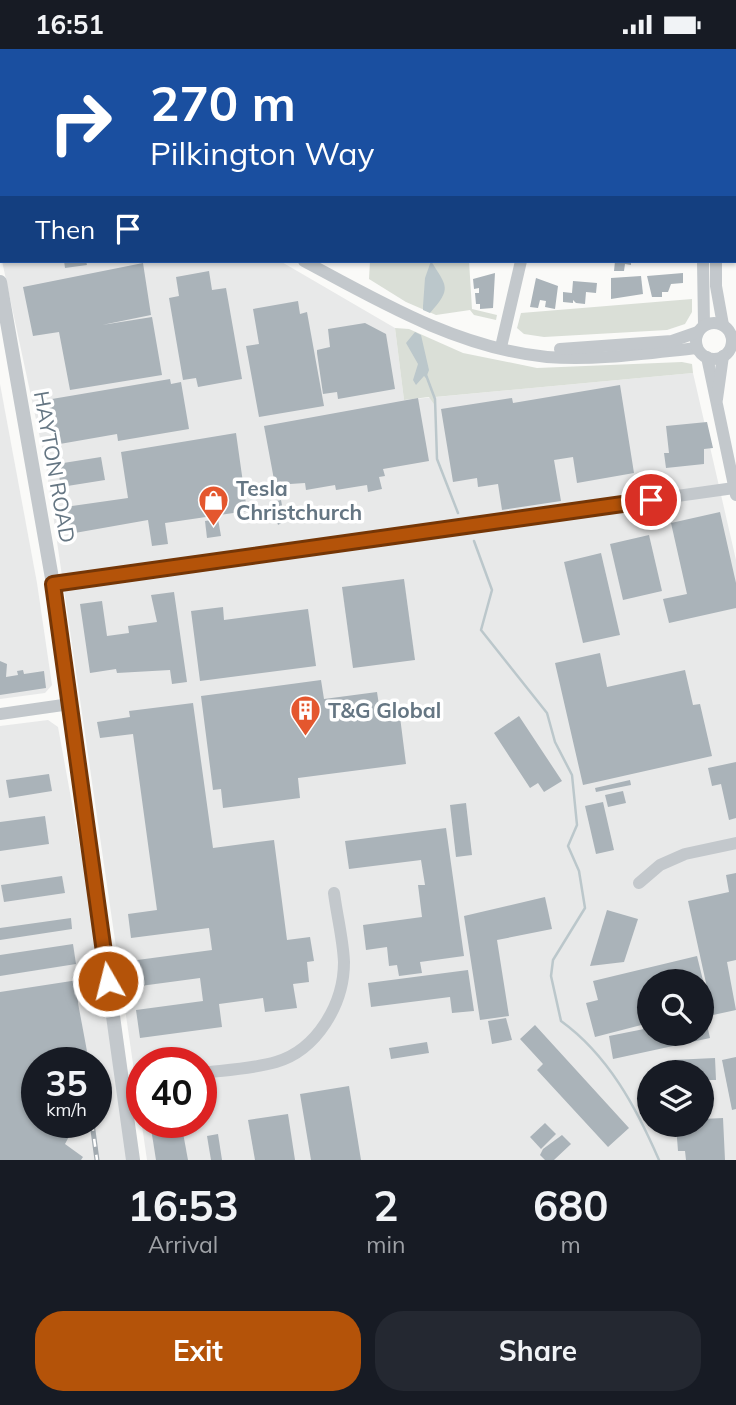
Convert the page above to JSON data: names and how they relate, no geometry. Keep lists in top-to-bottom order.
{
  "streets": {
    "street": ["HAYTON ROAD"]
  },
  "places": {
    "shop": ["Tesla Christchurch"],
    "building": ["T&G Global"]
  },
  "page": {
    "status": "16:51",
    "turn": ["270 m", "Pilkington Way"],
    "then": "Then",
    "speed": "35 km/h",
    "limit": "40",
    "eta": [
      "16:53",
      "Arrival",
      "2",
      "min",
      "680",
      "m"
    ],
    "buttons": ["Exit", "Share"]
  }
}
